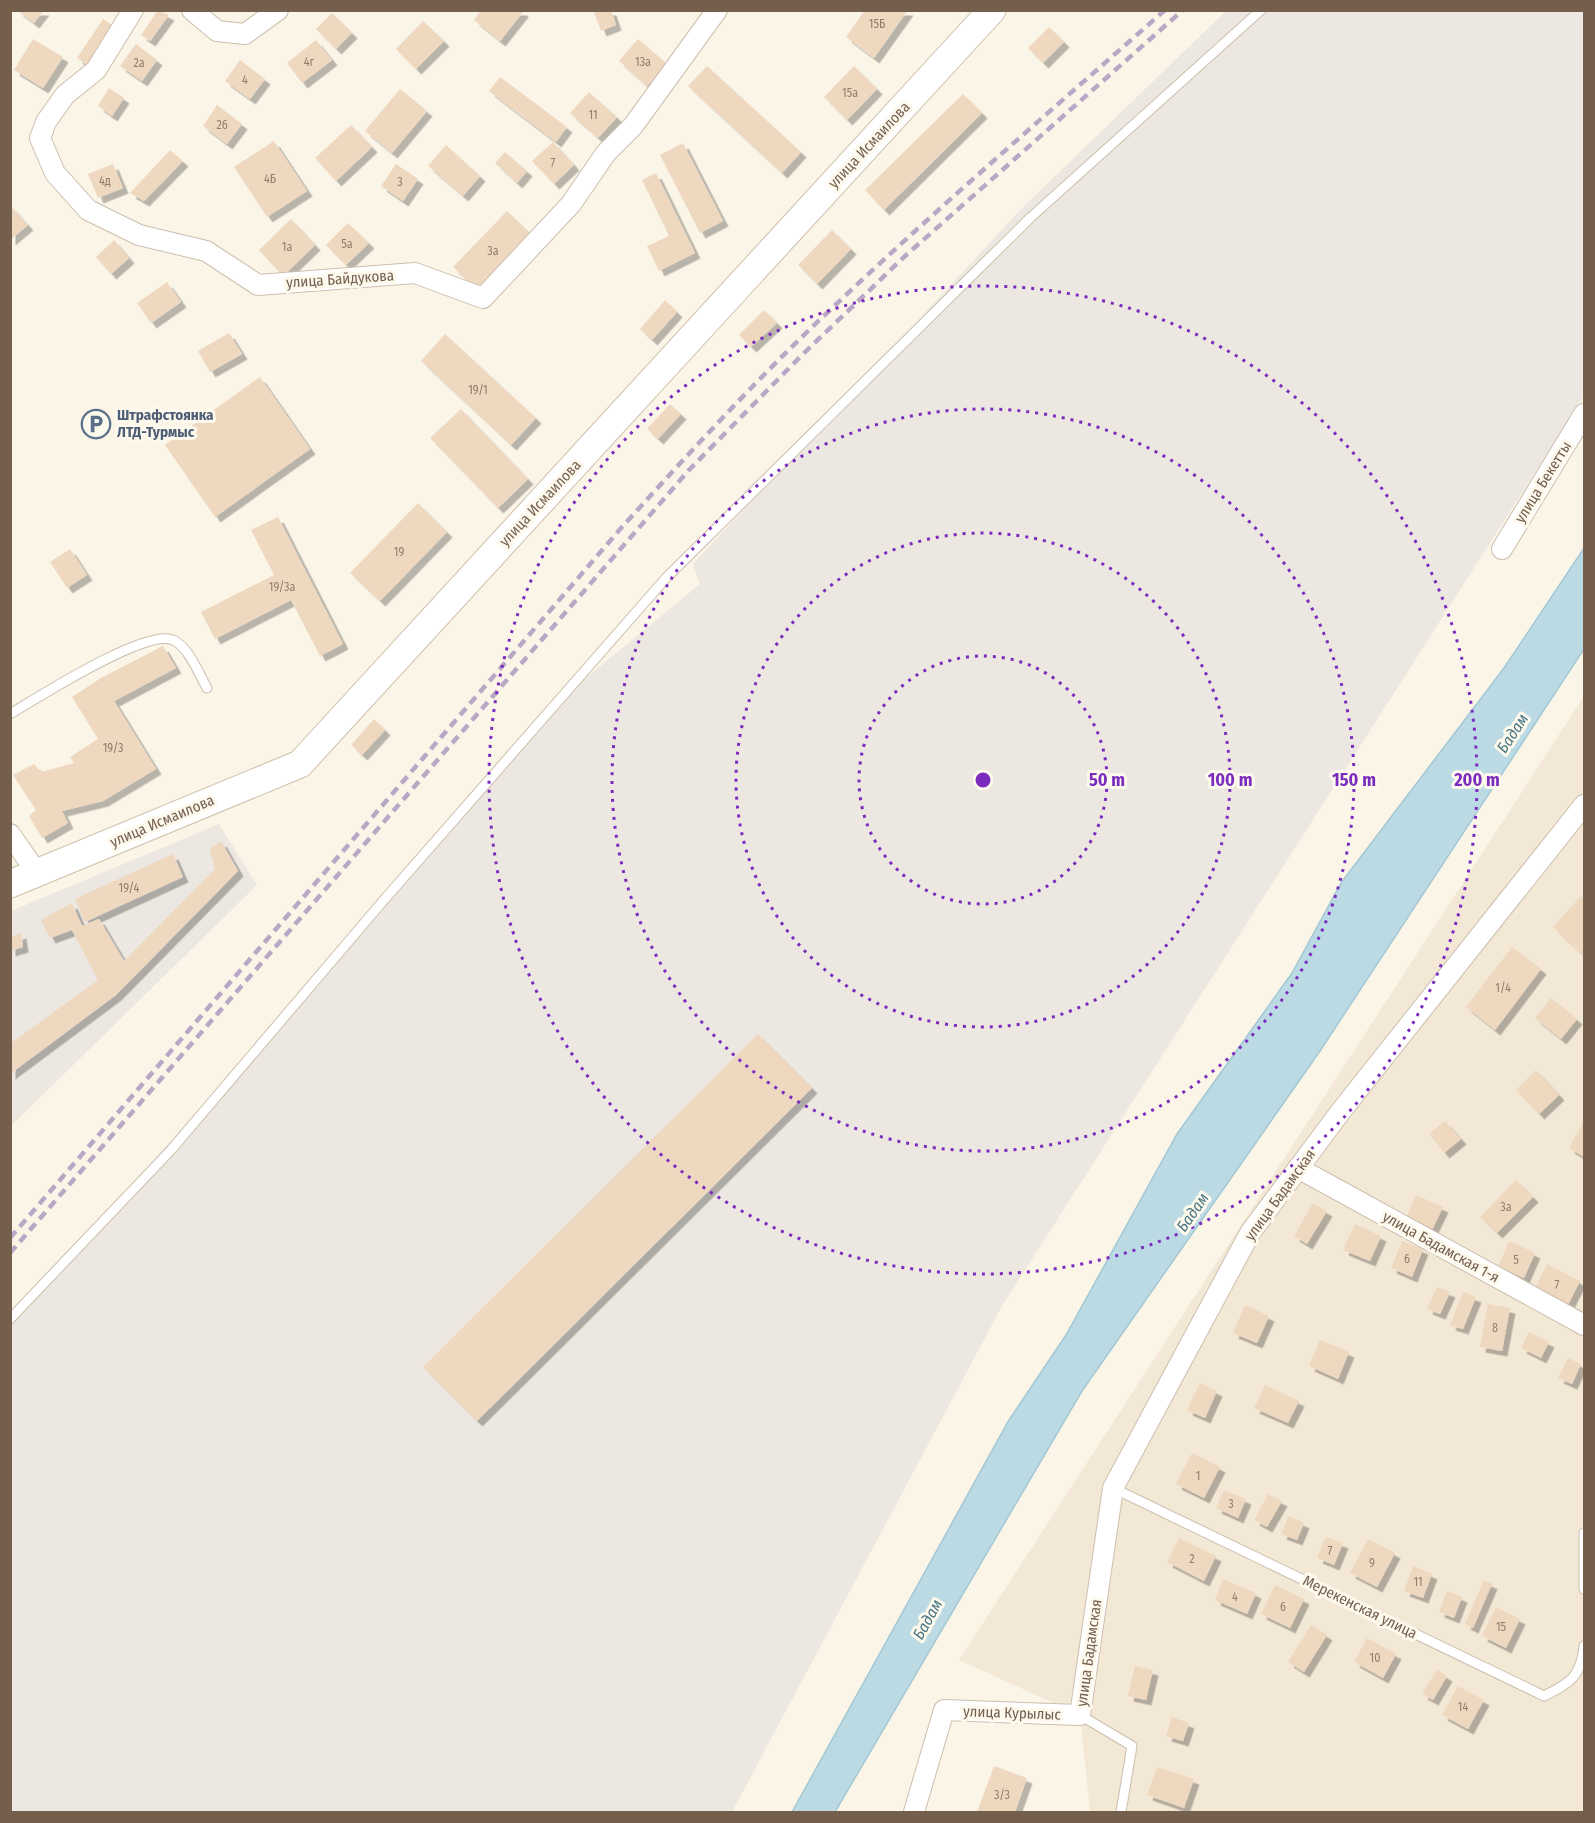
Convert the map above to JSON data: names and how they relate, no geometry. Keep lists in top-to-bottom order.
{
  "streets": {
    "main road": ["улица Исмаилова"],
    "street": [
      "улица Байдукова",
      "улица Бекетты",
      "улица Бадамская",
      "улица Бадамская 1-я",
      "улица Курылыс"
    ],
    "lane": ["Мерекенская улица"]
  },
  "crossings": [
    ["улица Бадамская", "улица Бадамская 1-я"],
    ["улица Бадамская", "Мерекенская улица"],
    ["улица Бадамская", "улица Курылыс"]
  ],
  "water": ["Бадам"],
  "places": {
    "parking": ["Штрафстоянка ЛТД-Турмыс"]
  },
  "house_numbers": [
    "15Б",
    "4г",
    "13а",
    "2а",
    "4",
    "15а",
    "11",
    "26",
    "7",
    "4Б",
    "4д",
    "3",
    "5а",
    "1а",
    "3а",
    "19/1",
    "19",
    "19/3а",
    "19/3",
    "19/4",
    "1/4",
    "3а",
    "6",
    "5",
    "7",
    "8",
    "1",
    "3",
    "7",
    "2",
    "9",
    "11",
    "4",
    "6",
    "15",
    "10",
    "14",
    "3/3"
  ],
  "rings": [
    "50 m",
    "100 m",
    "150 m",
    "200 m"
  ]
}
